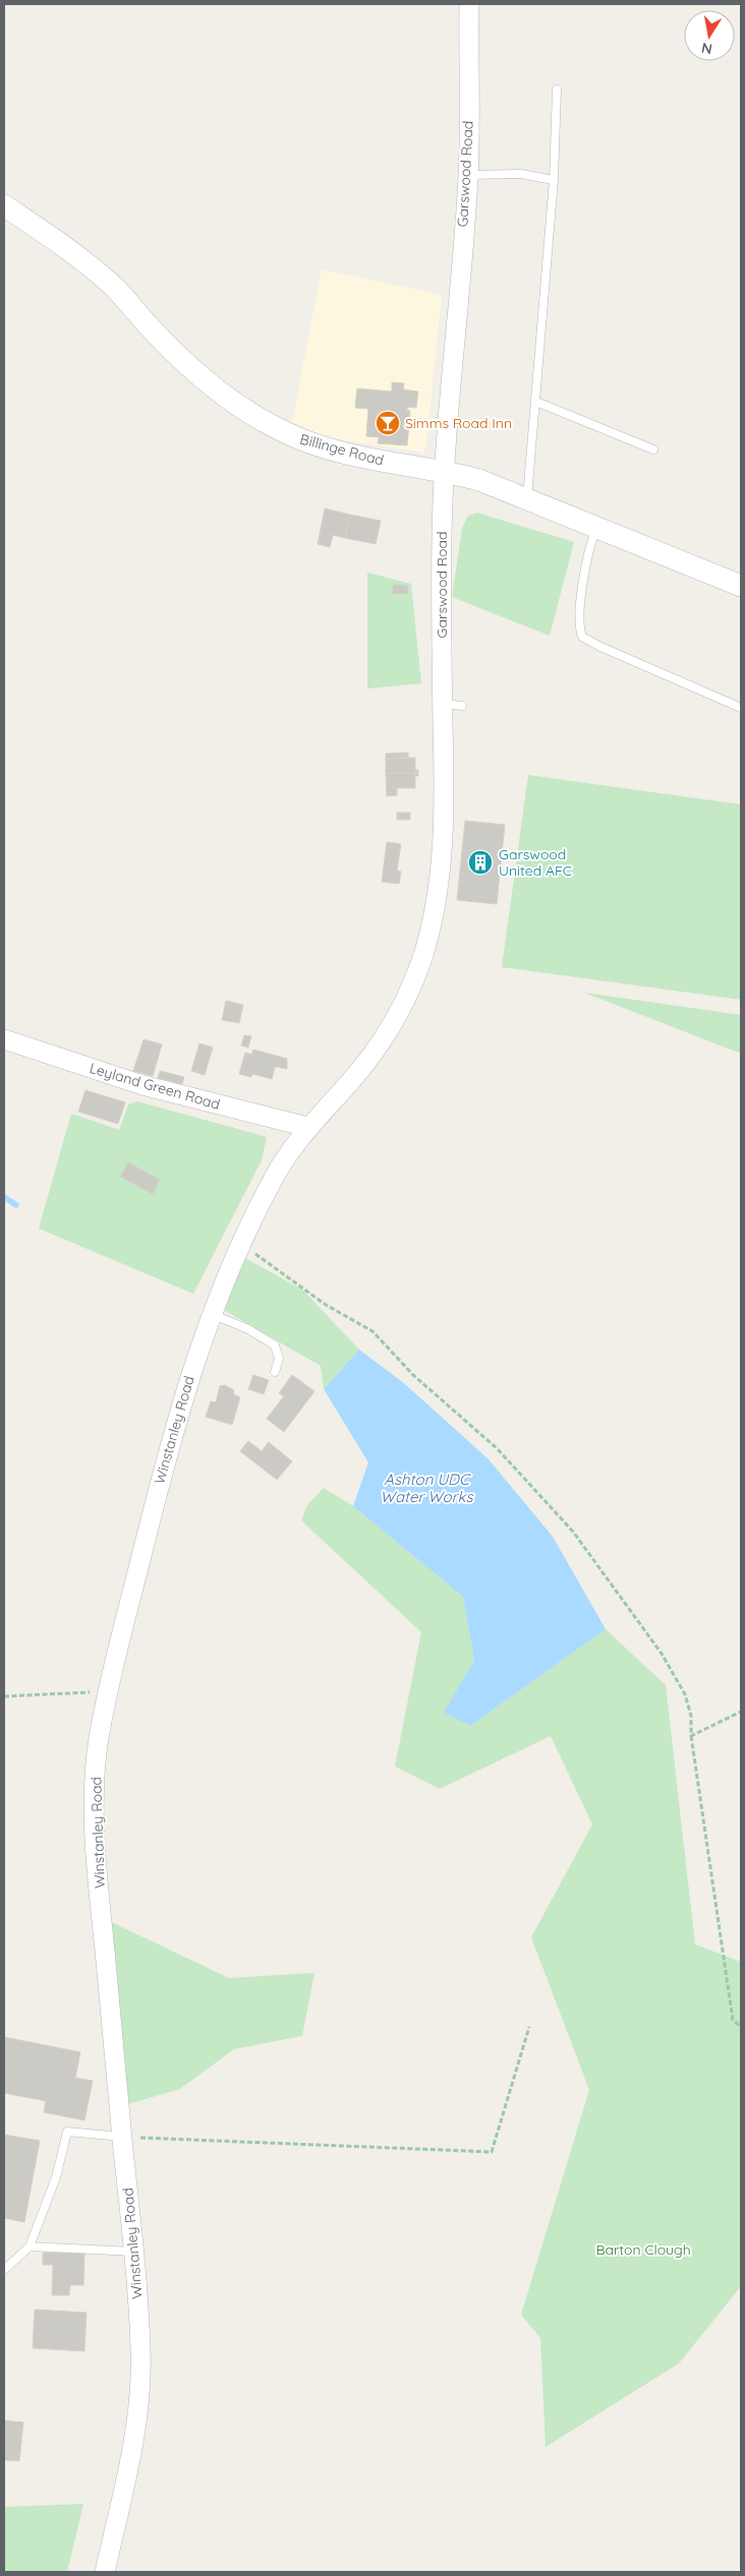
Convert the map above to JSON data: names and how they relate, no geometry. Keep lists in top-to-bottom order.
{
  "streets": {
    "main road": ["Billinge Road"],
    "street": ["Garswood Road", "Leyland Green Road", "Winstanley Road"]
  },
  "crossings": [
    ["Garswood Road", "Billinge Road"],
    ["Garswood Road", "Leyland Green Road"],
    ["Garswood Road", "Winstanley Road"],
    ["Leyland Green Road", "Winstanley Road"]
  ],
  "water": ["Ashton UDC Water Works"],
  "parks": ["Barton Clough"],
  "places": {
    "bar": ["Simms Road Inn"],
    "building": ["Garswood United AFC"]
  },
  "north": "bottom"
}
